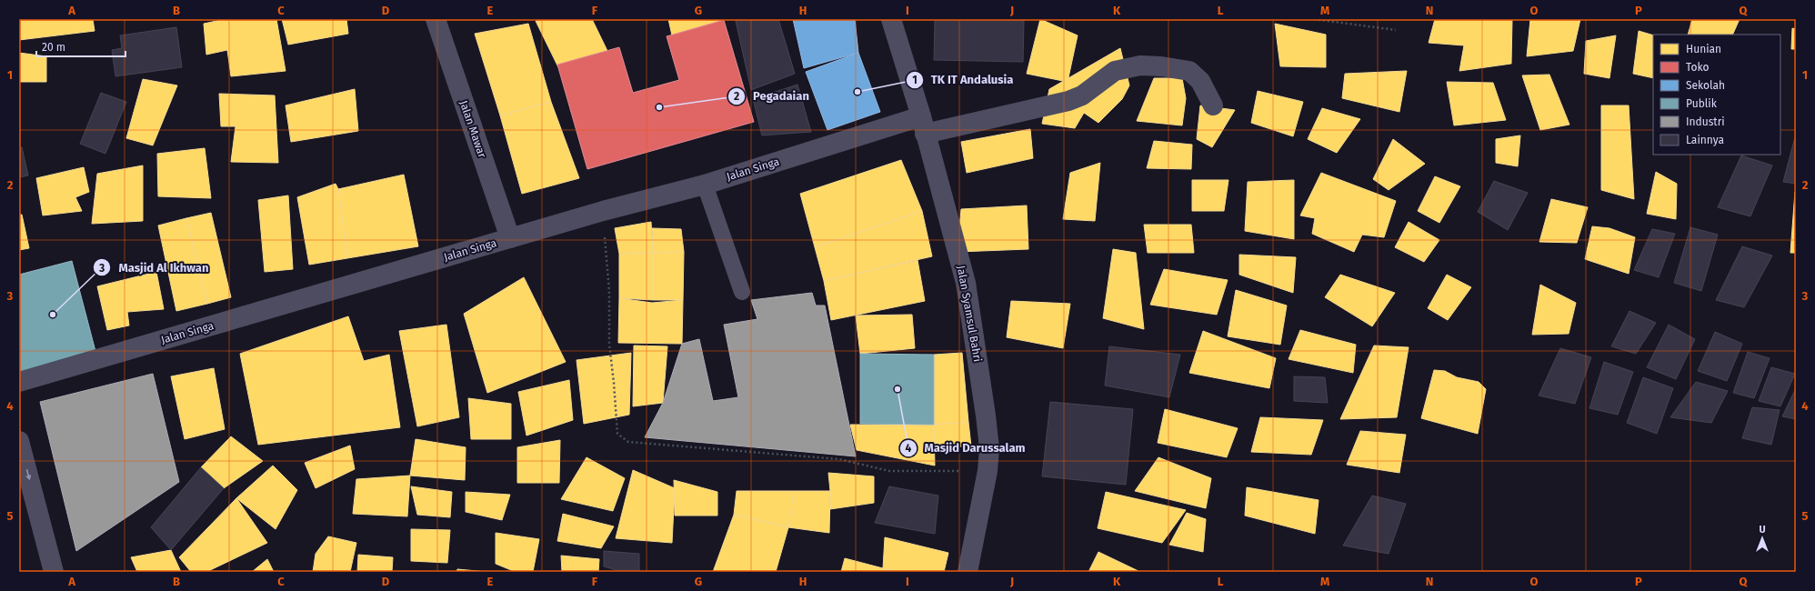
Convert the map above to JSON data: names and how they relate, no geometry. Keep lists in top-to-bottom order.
{
  "streets": {
    "street": ["Jalan Mawar", "Jalan Singa", "Jalan Syamsul Bahri"]
  },
  "crossings": [
    ["Jalan Mawar", "Jalan Singa"],
    ["Jalan Singa", "Jalan Syamsul Bahri"]
  ],
  "places": [
    "TK IT Andalusia",
    "Pegadaian",
    "Masjid Al Ikhwan",
    "Masjid Darussalam"
  ],
  "legend": [
    "Hunian",
    "Toko",
    "Sekolah",
    "Publik",
    "Industri",
    "Lainnya"
  ],
  "scale_bar": "20 m",
  "north": "top",
  "grid": {
    "columns": [
      "A",
      "B",
      "C",
      "D",
      "E",
      "F",
      "G",
      "H",
      "I",
      "J",
      "K",
      "L",
      "M",
      "N",
      "O",
      "P",
      "Q"
    ],
    "rows": [
      "1",
      "2",
      "3",
      "4",
      "5"
    ]
  }
}
